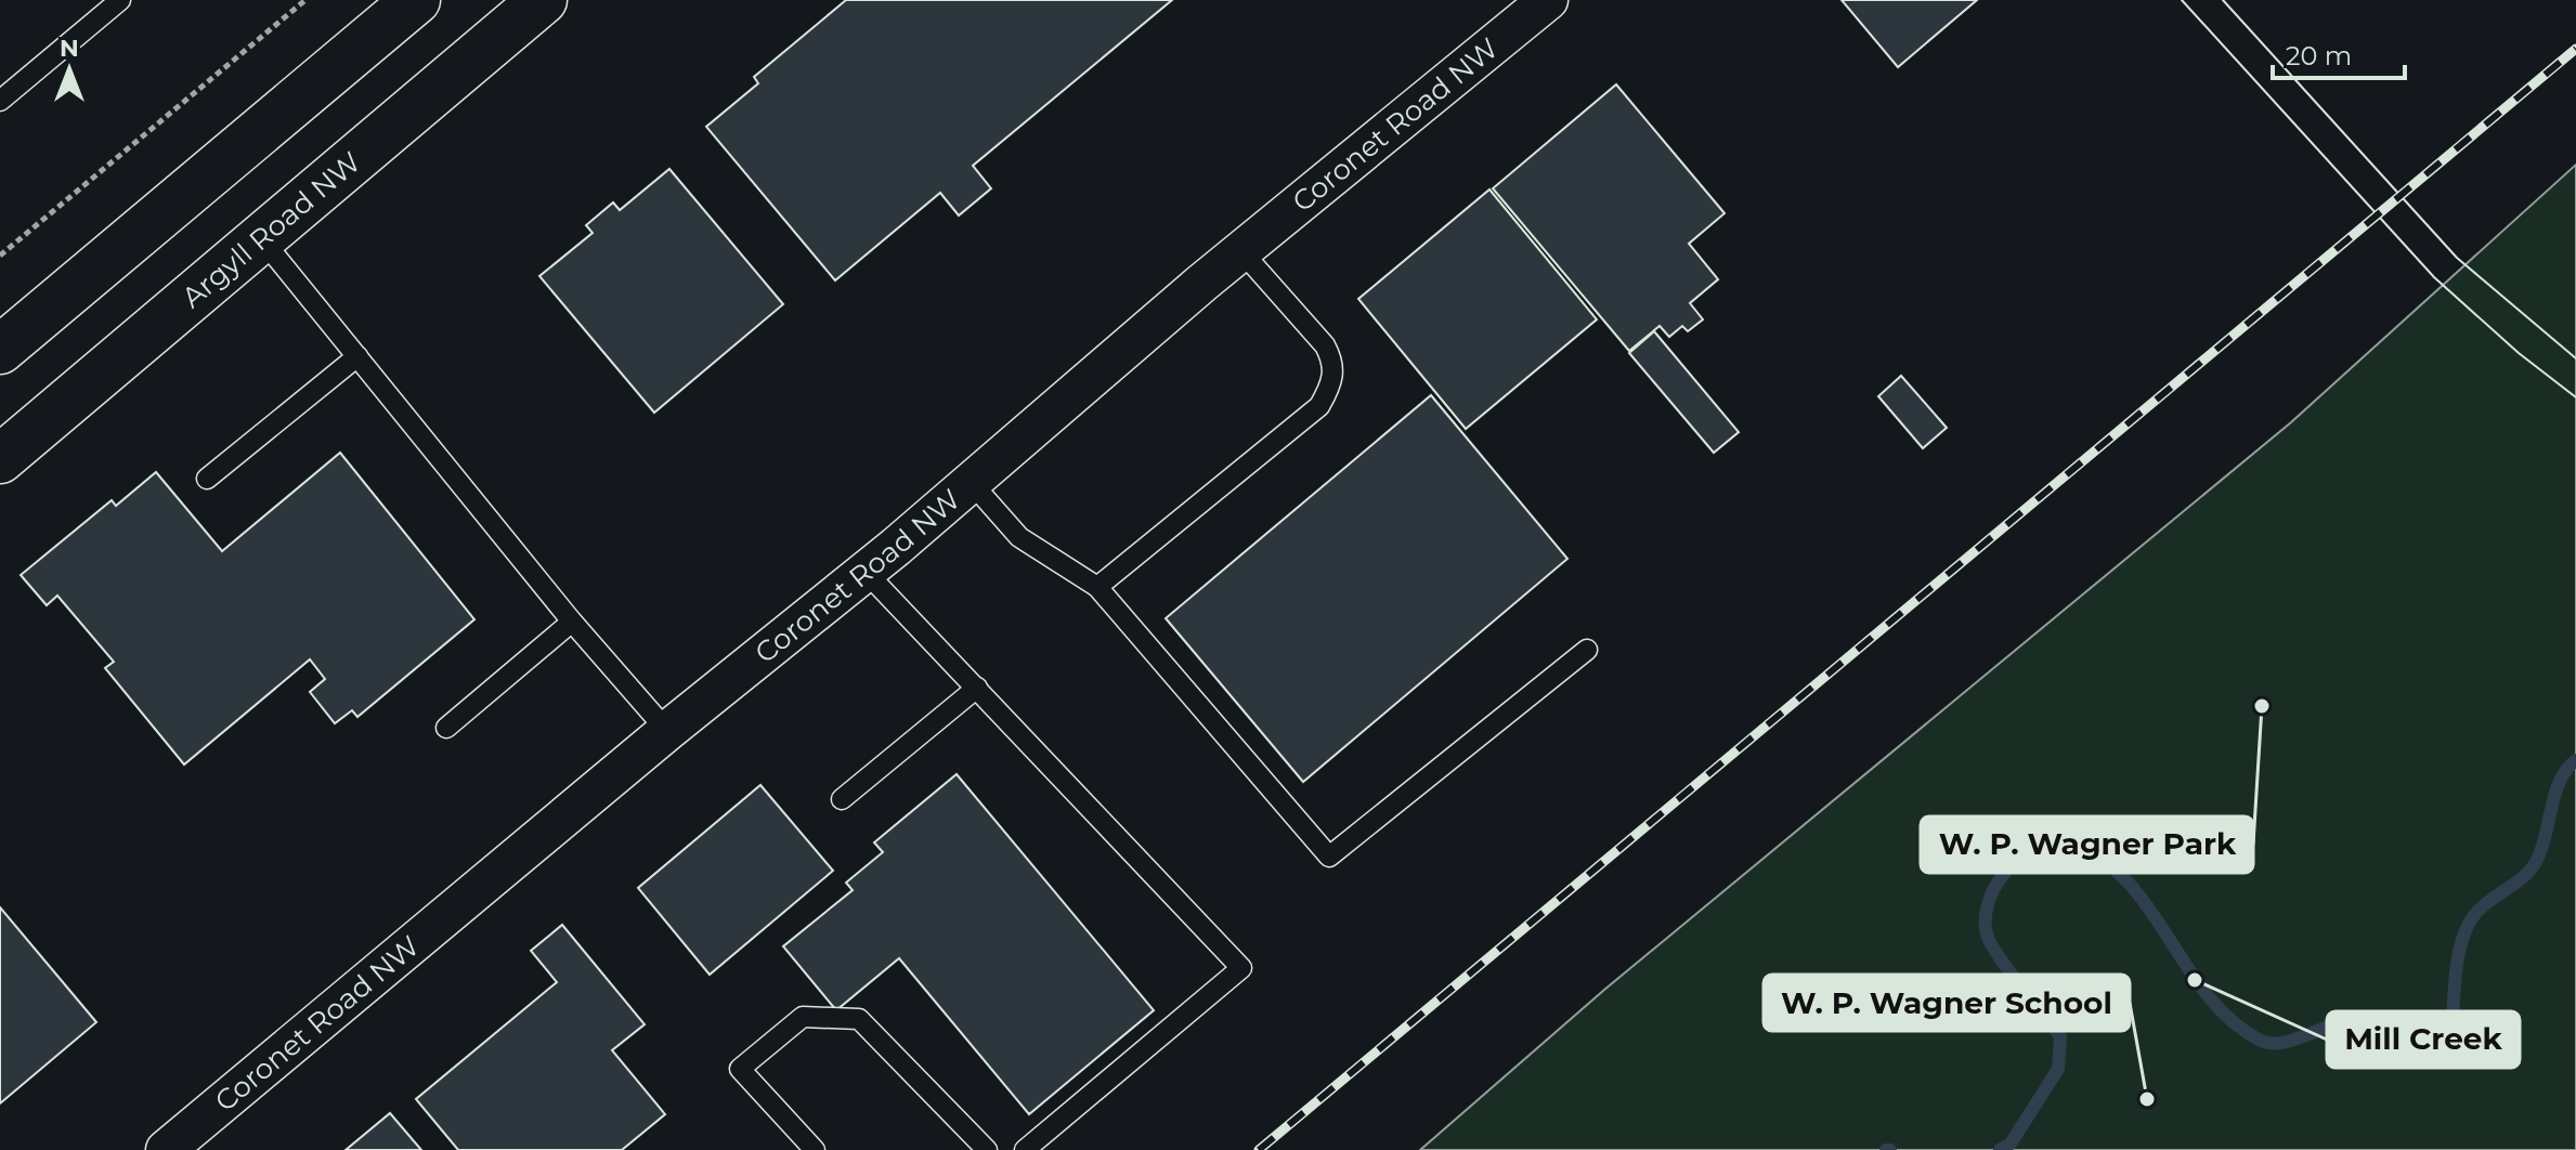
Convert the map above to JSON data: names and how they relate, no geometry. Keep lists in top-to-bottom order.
{
  "streets": {
    "main road": ["Argyll Road NW"],
    "street": ["Coronet Road NW"]
  },
  "places": ["W. P. Wagner Park", "Mill Creek", "W. P. Wagner School"],
  "scale_bar": "20 m",
  "north": "top"
}
